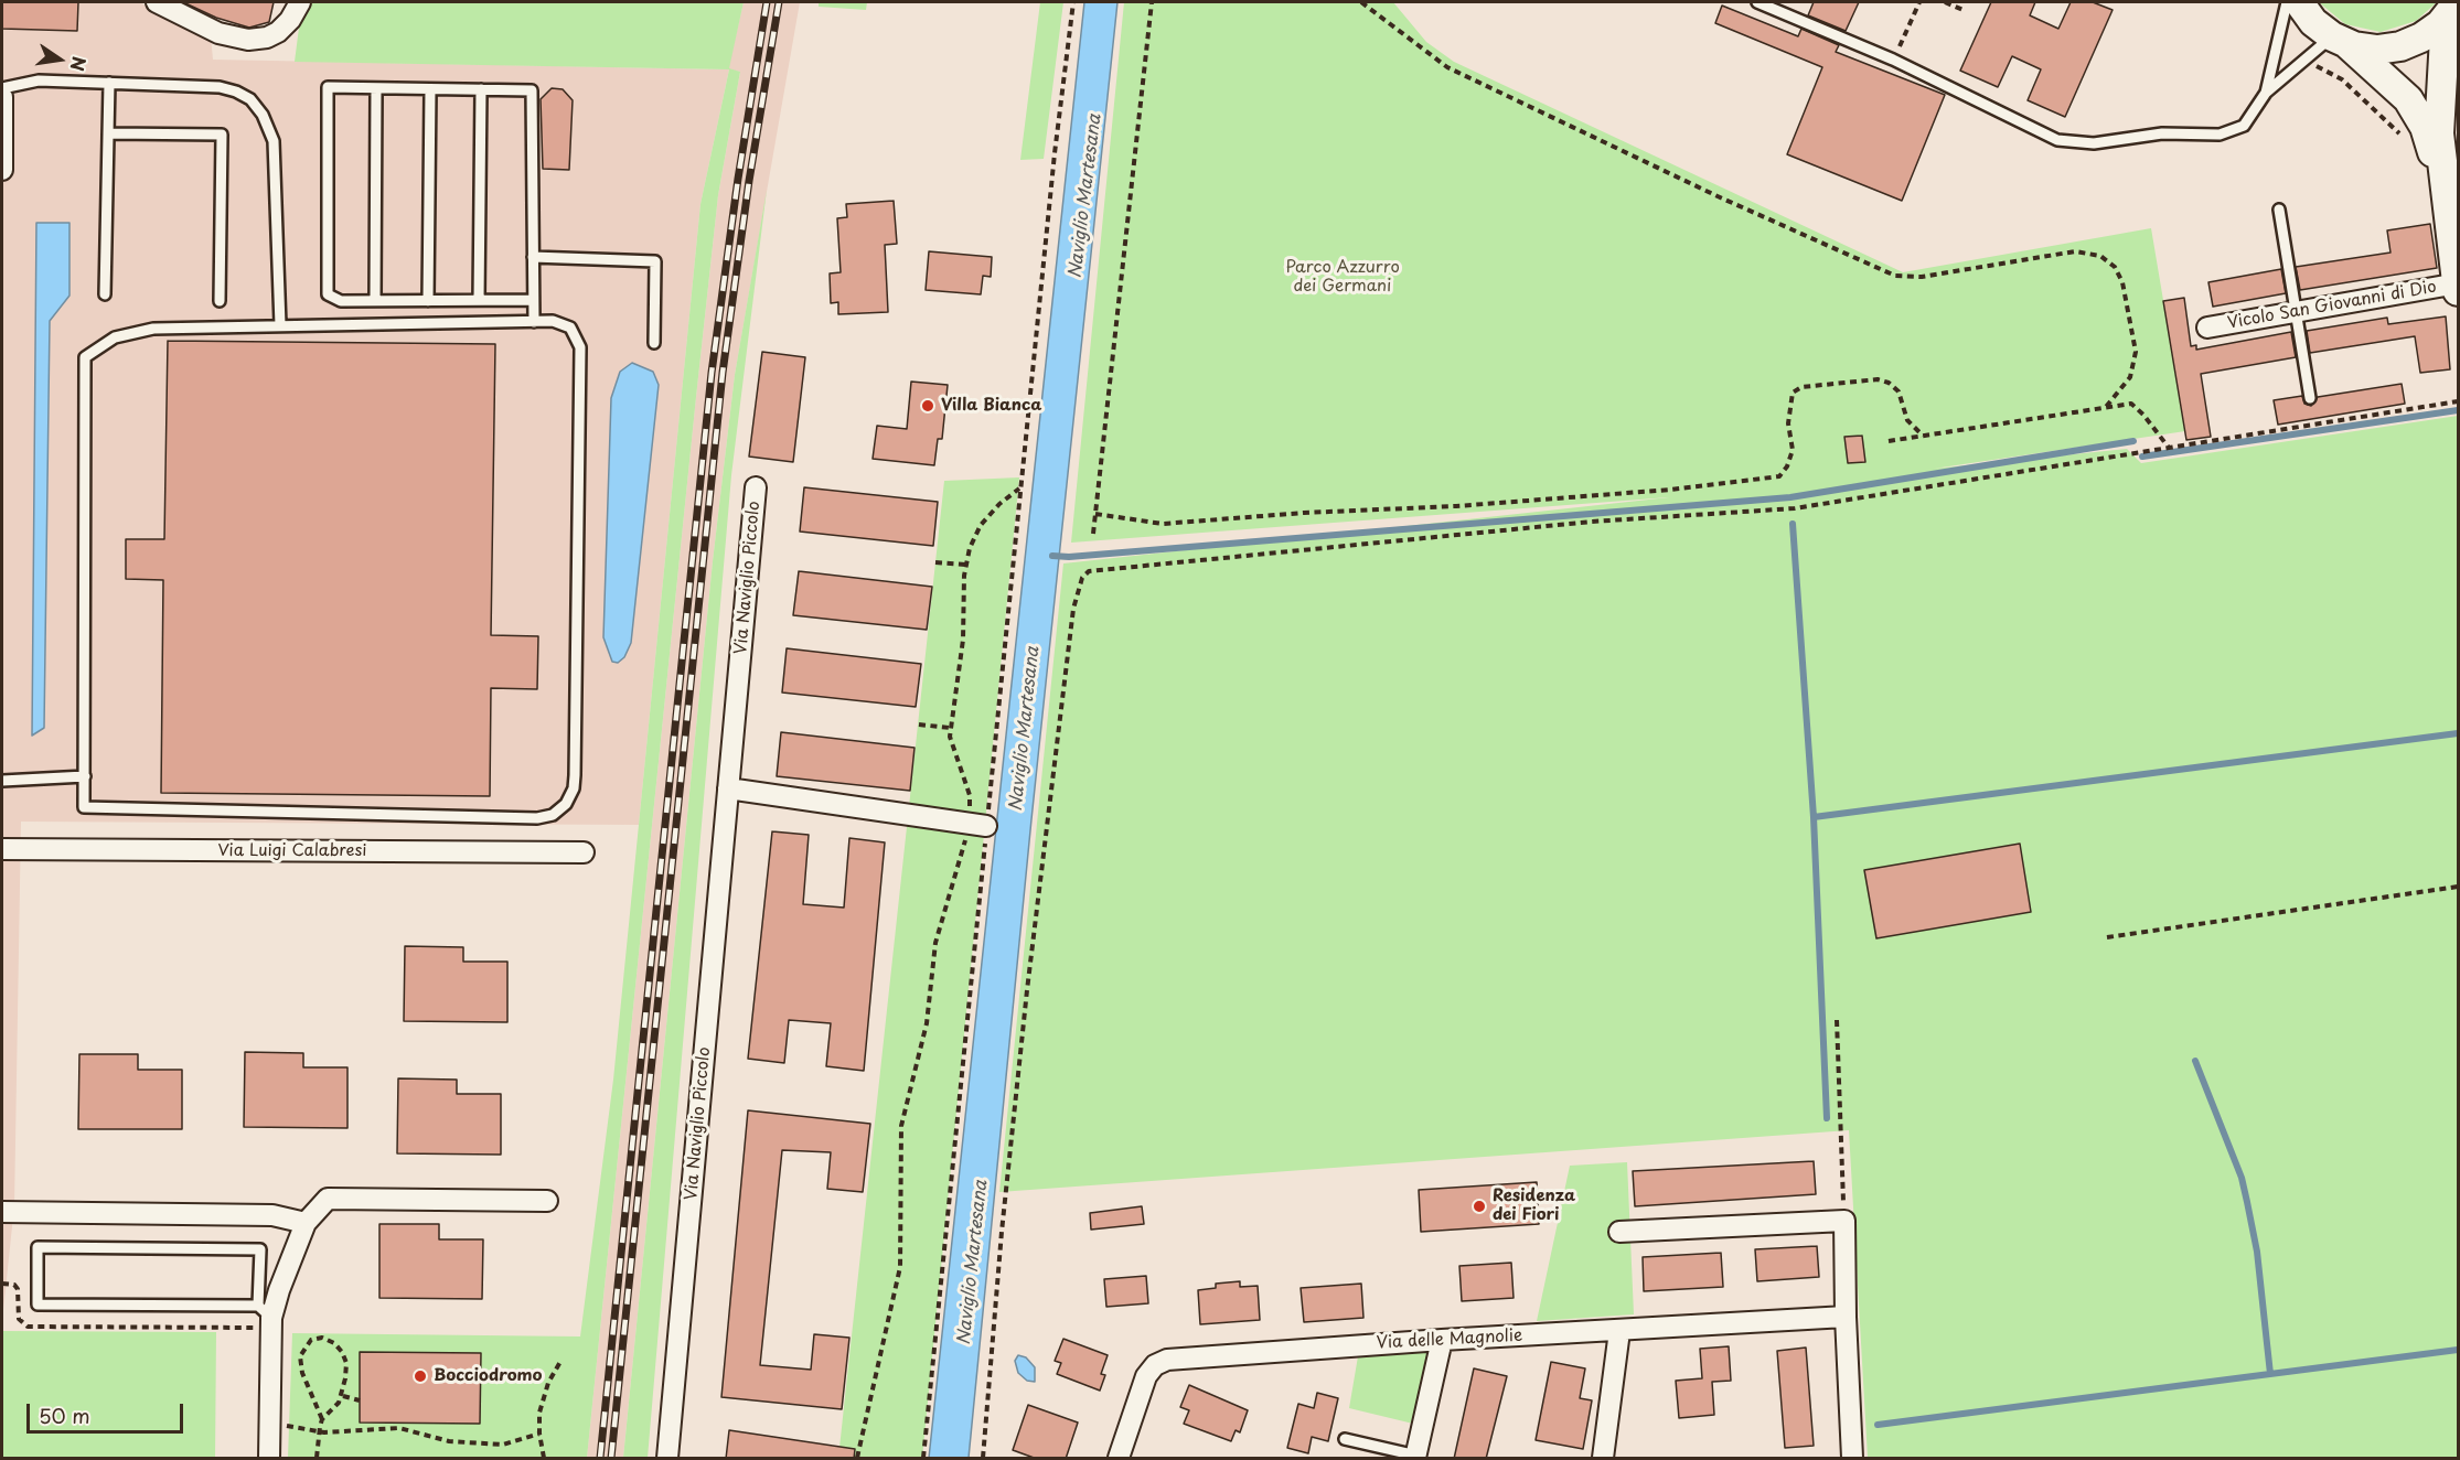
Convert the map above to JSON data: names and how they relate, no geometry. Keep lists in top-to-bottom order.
{
  "streets": {
    "street": [
      "Vicolo San Giovanni di Dio",
      "Via Naviglio Piccolo",
      "Via Luigi Calabresi",
      "Via delle Magnolie"
    ]
  },
  "water": ["Naviglio Martesana"],
  "parks": ["Parco Azzurro dei Germani"],
  "places": ["Villa Bianca", "Residenza dei Fiori", "Bocciodromo"],
  "scale_bar": "50 m",
  "north": "right"
}
